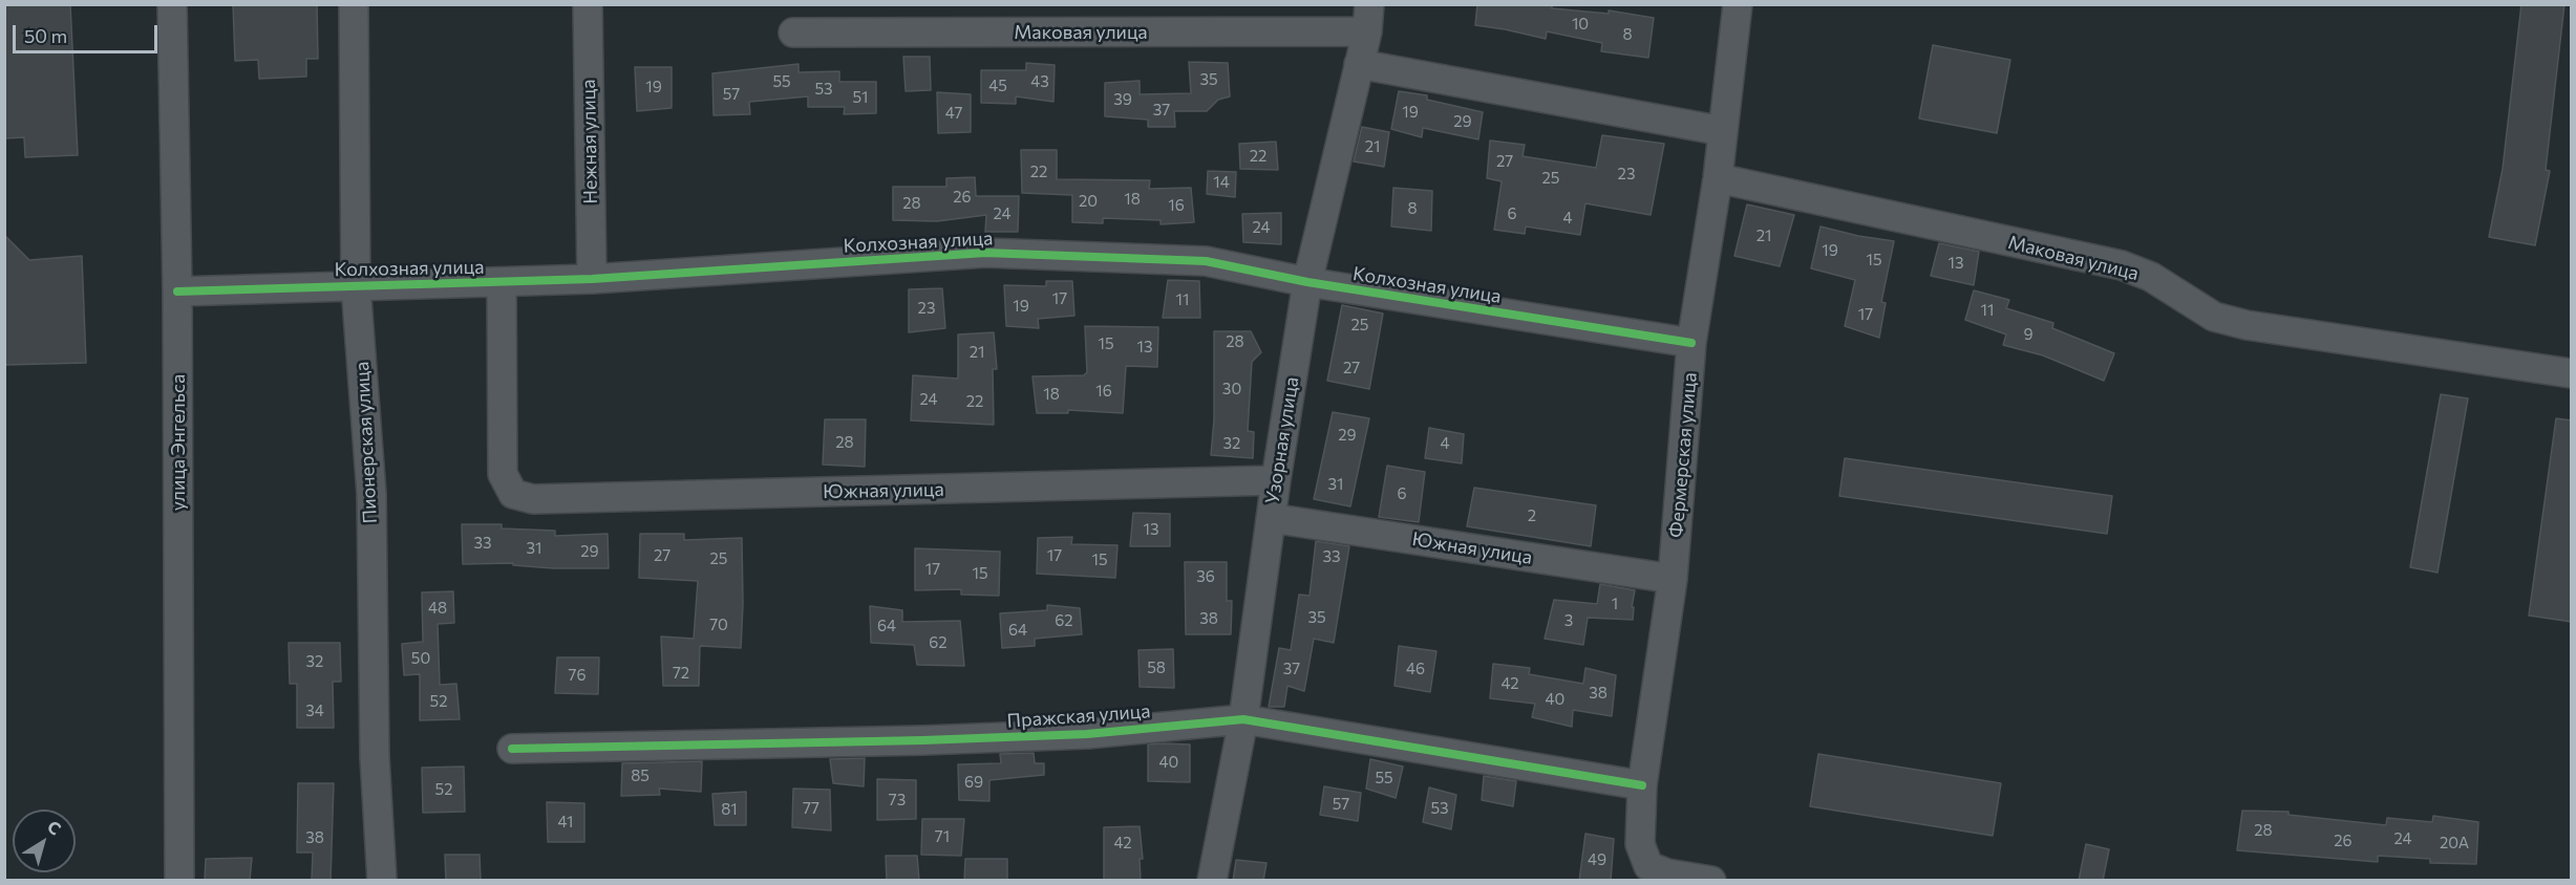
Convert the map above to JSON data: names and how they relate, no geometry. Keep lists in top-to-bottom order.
{
  "streets": {
    "street": [
      "Маковая улица",
      "Нежная улица",
      "Колхозная улица",
      "Узорная улица",
      "улица Энгельса",
      "Пионерская улица",
      "Фермерская улица",
      "Южная улица",
      "Пражская улица"
    ]
  },
  "crossings": [
    ["Маковая улица", "Узорная улица"],
    ["Маковая улица", "Фермерская улица"],
    ["Нежная улица", "Колхозная улица"],
    ["Колхозная улица", "Узорная улица"],
    ["Колхозная улица", "улица Энгельса"],
    ["Колхозная улица", "Пионерская улица"],
    ["Колхозная улица", "Фермерская улица"],
    ["Колхозная улица", "Южная улица"],
    ["Узорная улица", "Южная улица"],
    ["Узорная улица", "Пражская улица"],
    ["Фермерская улица", "Южная улица"],
    ["Фермерская улица", "Пражская улица"]
  ],
  "house_numbers": [
    "10",
    "8",
    "35",
    "55",
    "43",
    "45",
    "19",
    "53",
    "57",
    "51",
    "39",
    "37",
    "19",
    "47",
    "29",
    "21",
    "22",
    "27",
    "22",
    "23",
    "25",
    "14",
    "26",
    "18",
    "20",
    "28",
    "16",
    "8",
    "24",
    "6",
    "4",
    "24",
    "21",
    "19",
    "15",
    "13",
    "17",
    "11",
    "19",
    "23",
    "11",
    "17",
    "25",
    "9",
    "28",
    "15",
    "13",
    "21",
    "27",
    "30",
    "16",
    "18",
    "24",
    "22",
    "29",
    "28",
    "32",
    "4",
    "31",
    "6",
    "2",
    "13",
    "33",
    "31",
    "29",
    "27",
    "17",
    "33",
    "25",
    "15",
    "17",
    "15",
    "36",
    "1",
    "48",
    "35",
    "38",
    "62",
    "3",
    "70",
    "64",
    "64",
    "62",
    "50",
    "32",
    "58",
    "37",
    "46",
    "72",
    "76",
    "42",
    "38",
    "40",
    "52",
    "34",
    "40",
    "85",
    "55",
    "69",
    "52",
    "73",
    "57",
    "77",
    "53",
    "81",
    "41",
    "28",
    "71",
    "38",
    "24",
    "26",
    "42",
    "20А",
    "49"
  ],
  "scale_bar": "50 m",
  "north": "top right"
}
